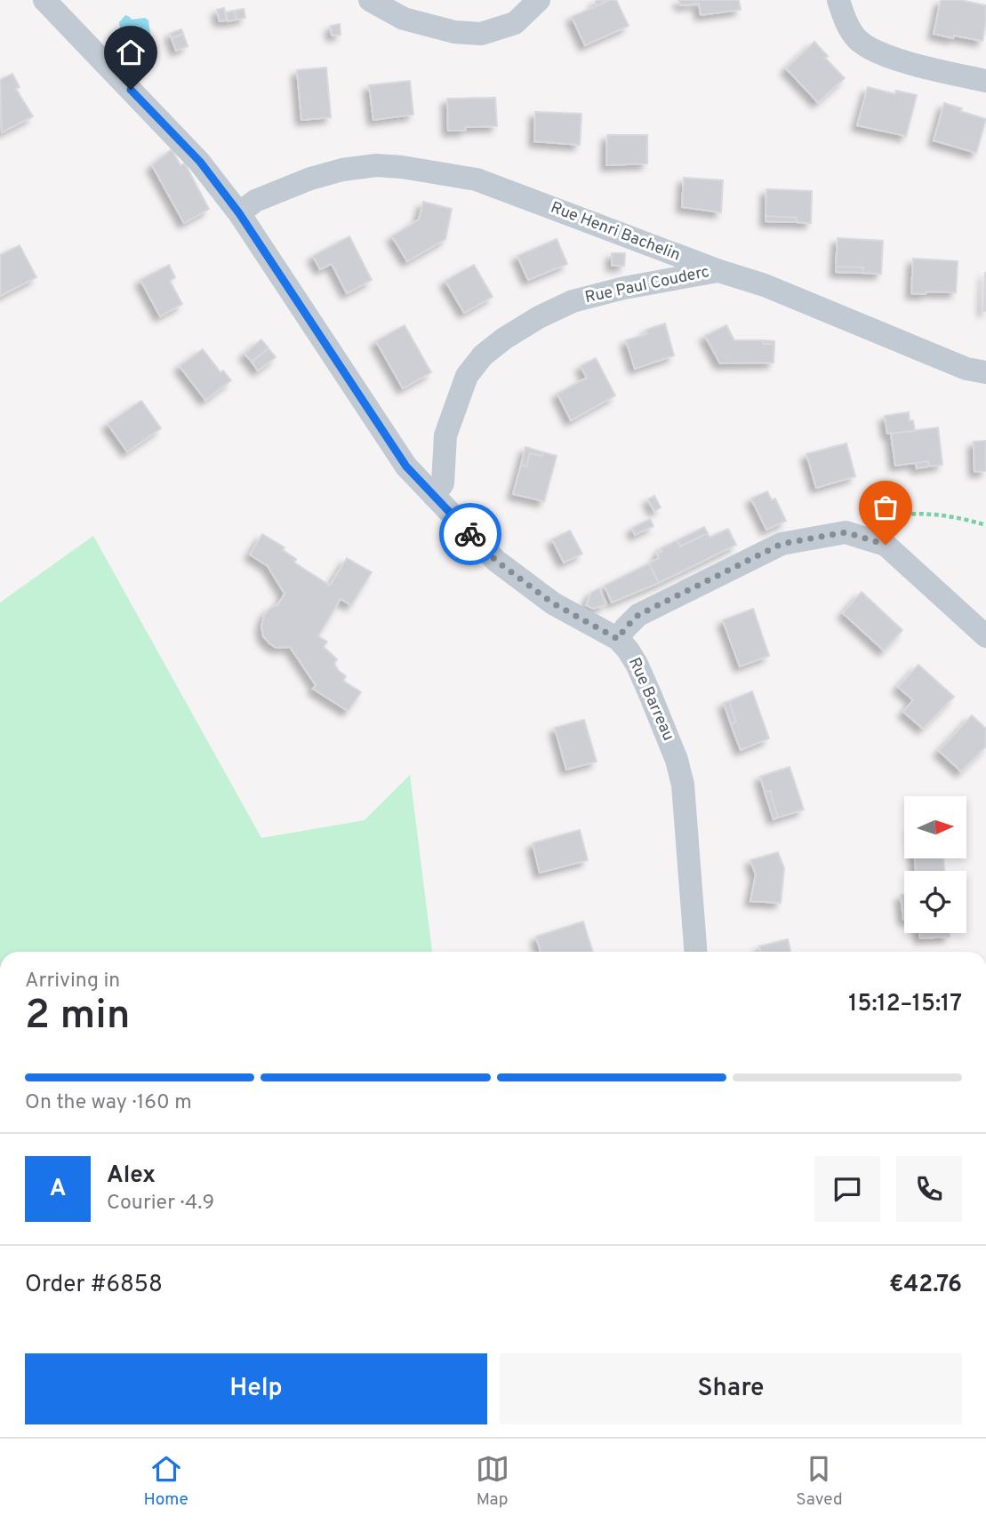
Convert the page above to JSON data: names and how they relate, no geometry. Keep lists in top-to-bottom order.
{
  "streets": {
    "street": ["Rue Henri Bachelin", "Rue Paul Couderc", "Rue Barreau"]
  },
  "crossings": [
    ["Rue Henri Bachelin", "Rue Paul Couderc"],
    ["Rue Henri Bachelin", "Rue Barreau"],
    ["Rue Paul Couderc", "Rue Barreau"]
  ],
  "north": "right",
  "page": {
    "heading": ["2 min", "Arriving in", "15:12–15:17"],
    "panel": [
      "Alex",
      "Courier · 4.9",
      "Order #6858",
      "€42.76"
    ],
    "bar": "On the way · 160 m",
    "round": "A",
    "buttons": ["Help", "Share"],
    "tabs": ["Home", "Map", "Saved"]
  }
}
